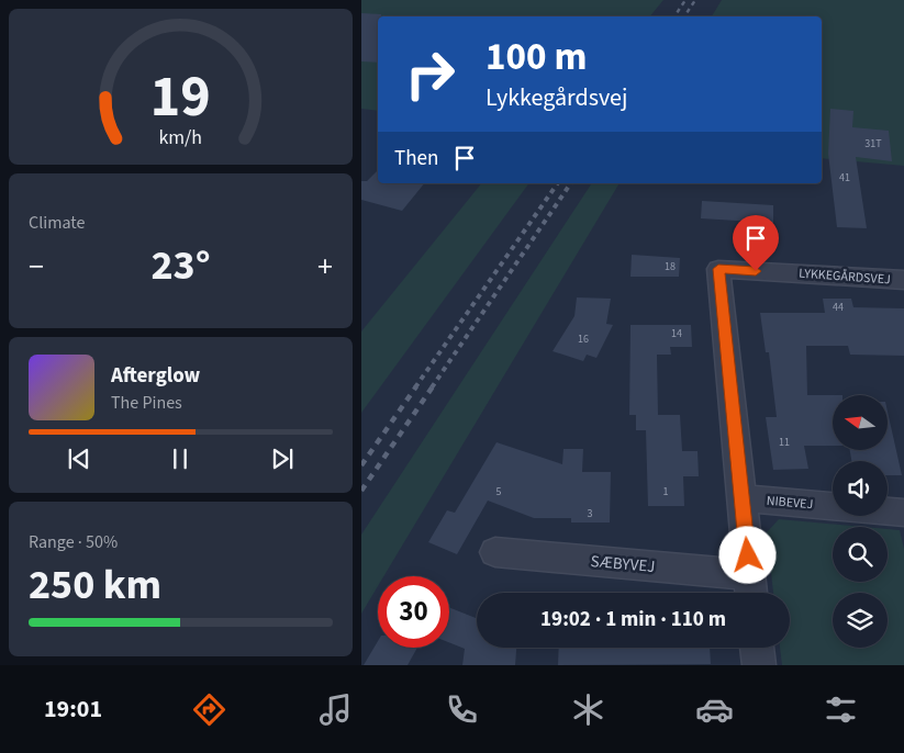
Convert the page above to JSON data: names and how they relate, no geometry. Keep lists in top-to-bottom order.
{
  "streets": {
    "street": ["LYKKEGÅRDSVEJ", "NIBEVEJ", "SÆBYVEJ"]
  },
  "crossings": [
    ["LYKKEGÅRDSVEJ", "NIBEVEJ"]
  ],
  "house_numbers": [
    "31T",
    "41",
    "18",
    "44",
    "14",
    "16",
    "11",
    "5",
    "1",
    "3"
  ],
  "north": "left",
  "page": {
    "turn": ["100 m", "Lykkegårdsvej"],
    "then": "Then",
    "tile": [
      "Climate",
      ["Range · 50%", "250 km"]
    ],
    "heat": ["−", "23°", "+"],
    "song": ["Afterglow", "The Pines"],
    "limit": "30",
    "trip": "19:02 · 1 min · 110 m",
    "tabs": "19:01",
    "gauge": ["19", "km/h"]
  }
}
